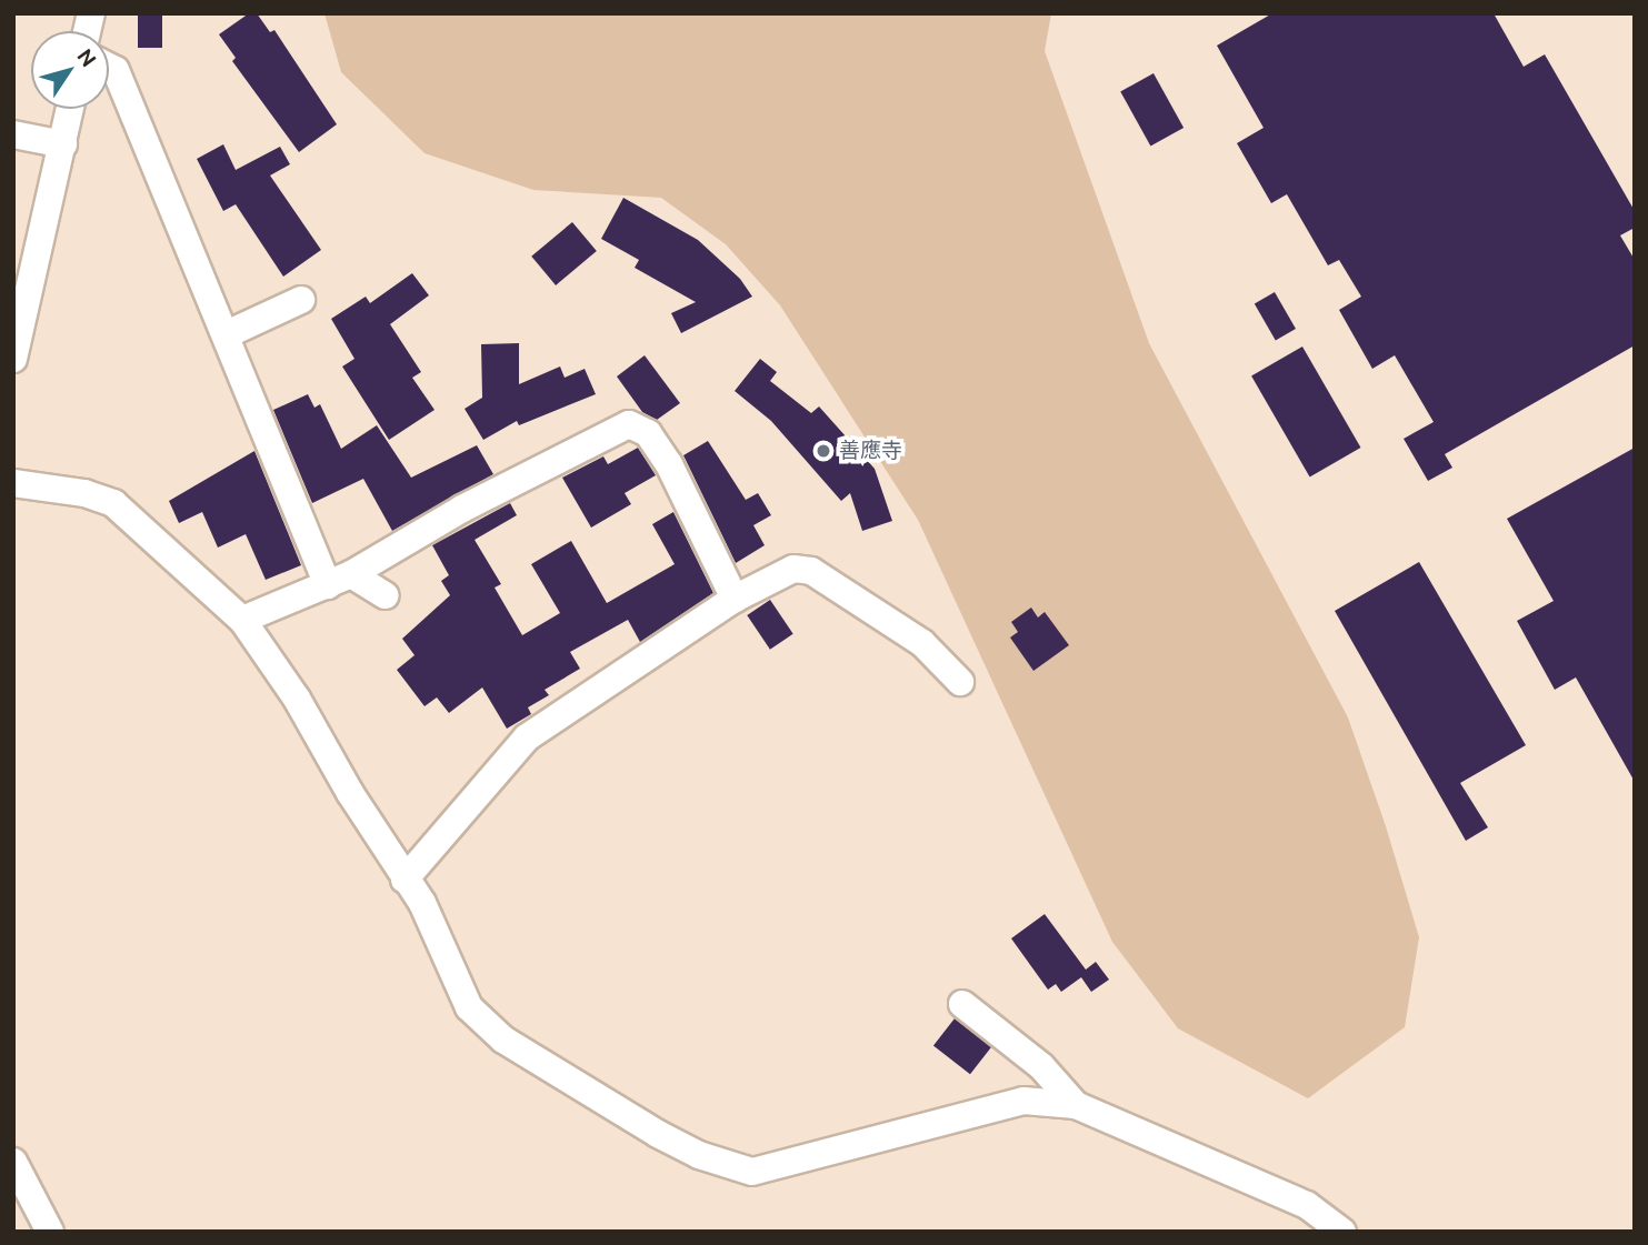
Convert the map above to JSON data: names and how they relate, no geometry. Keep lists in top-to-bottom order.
{
  "places": ["善應寺"],
  "north": "top right"
}
